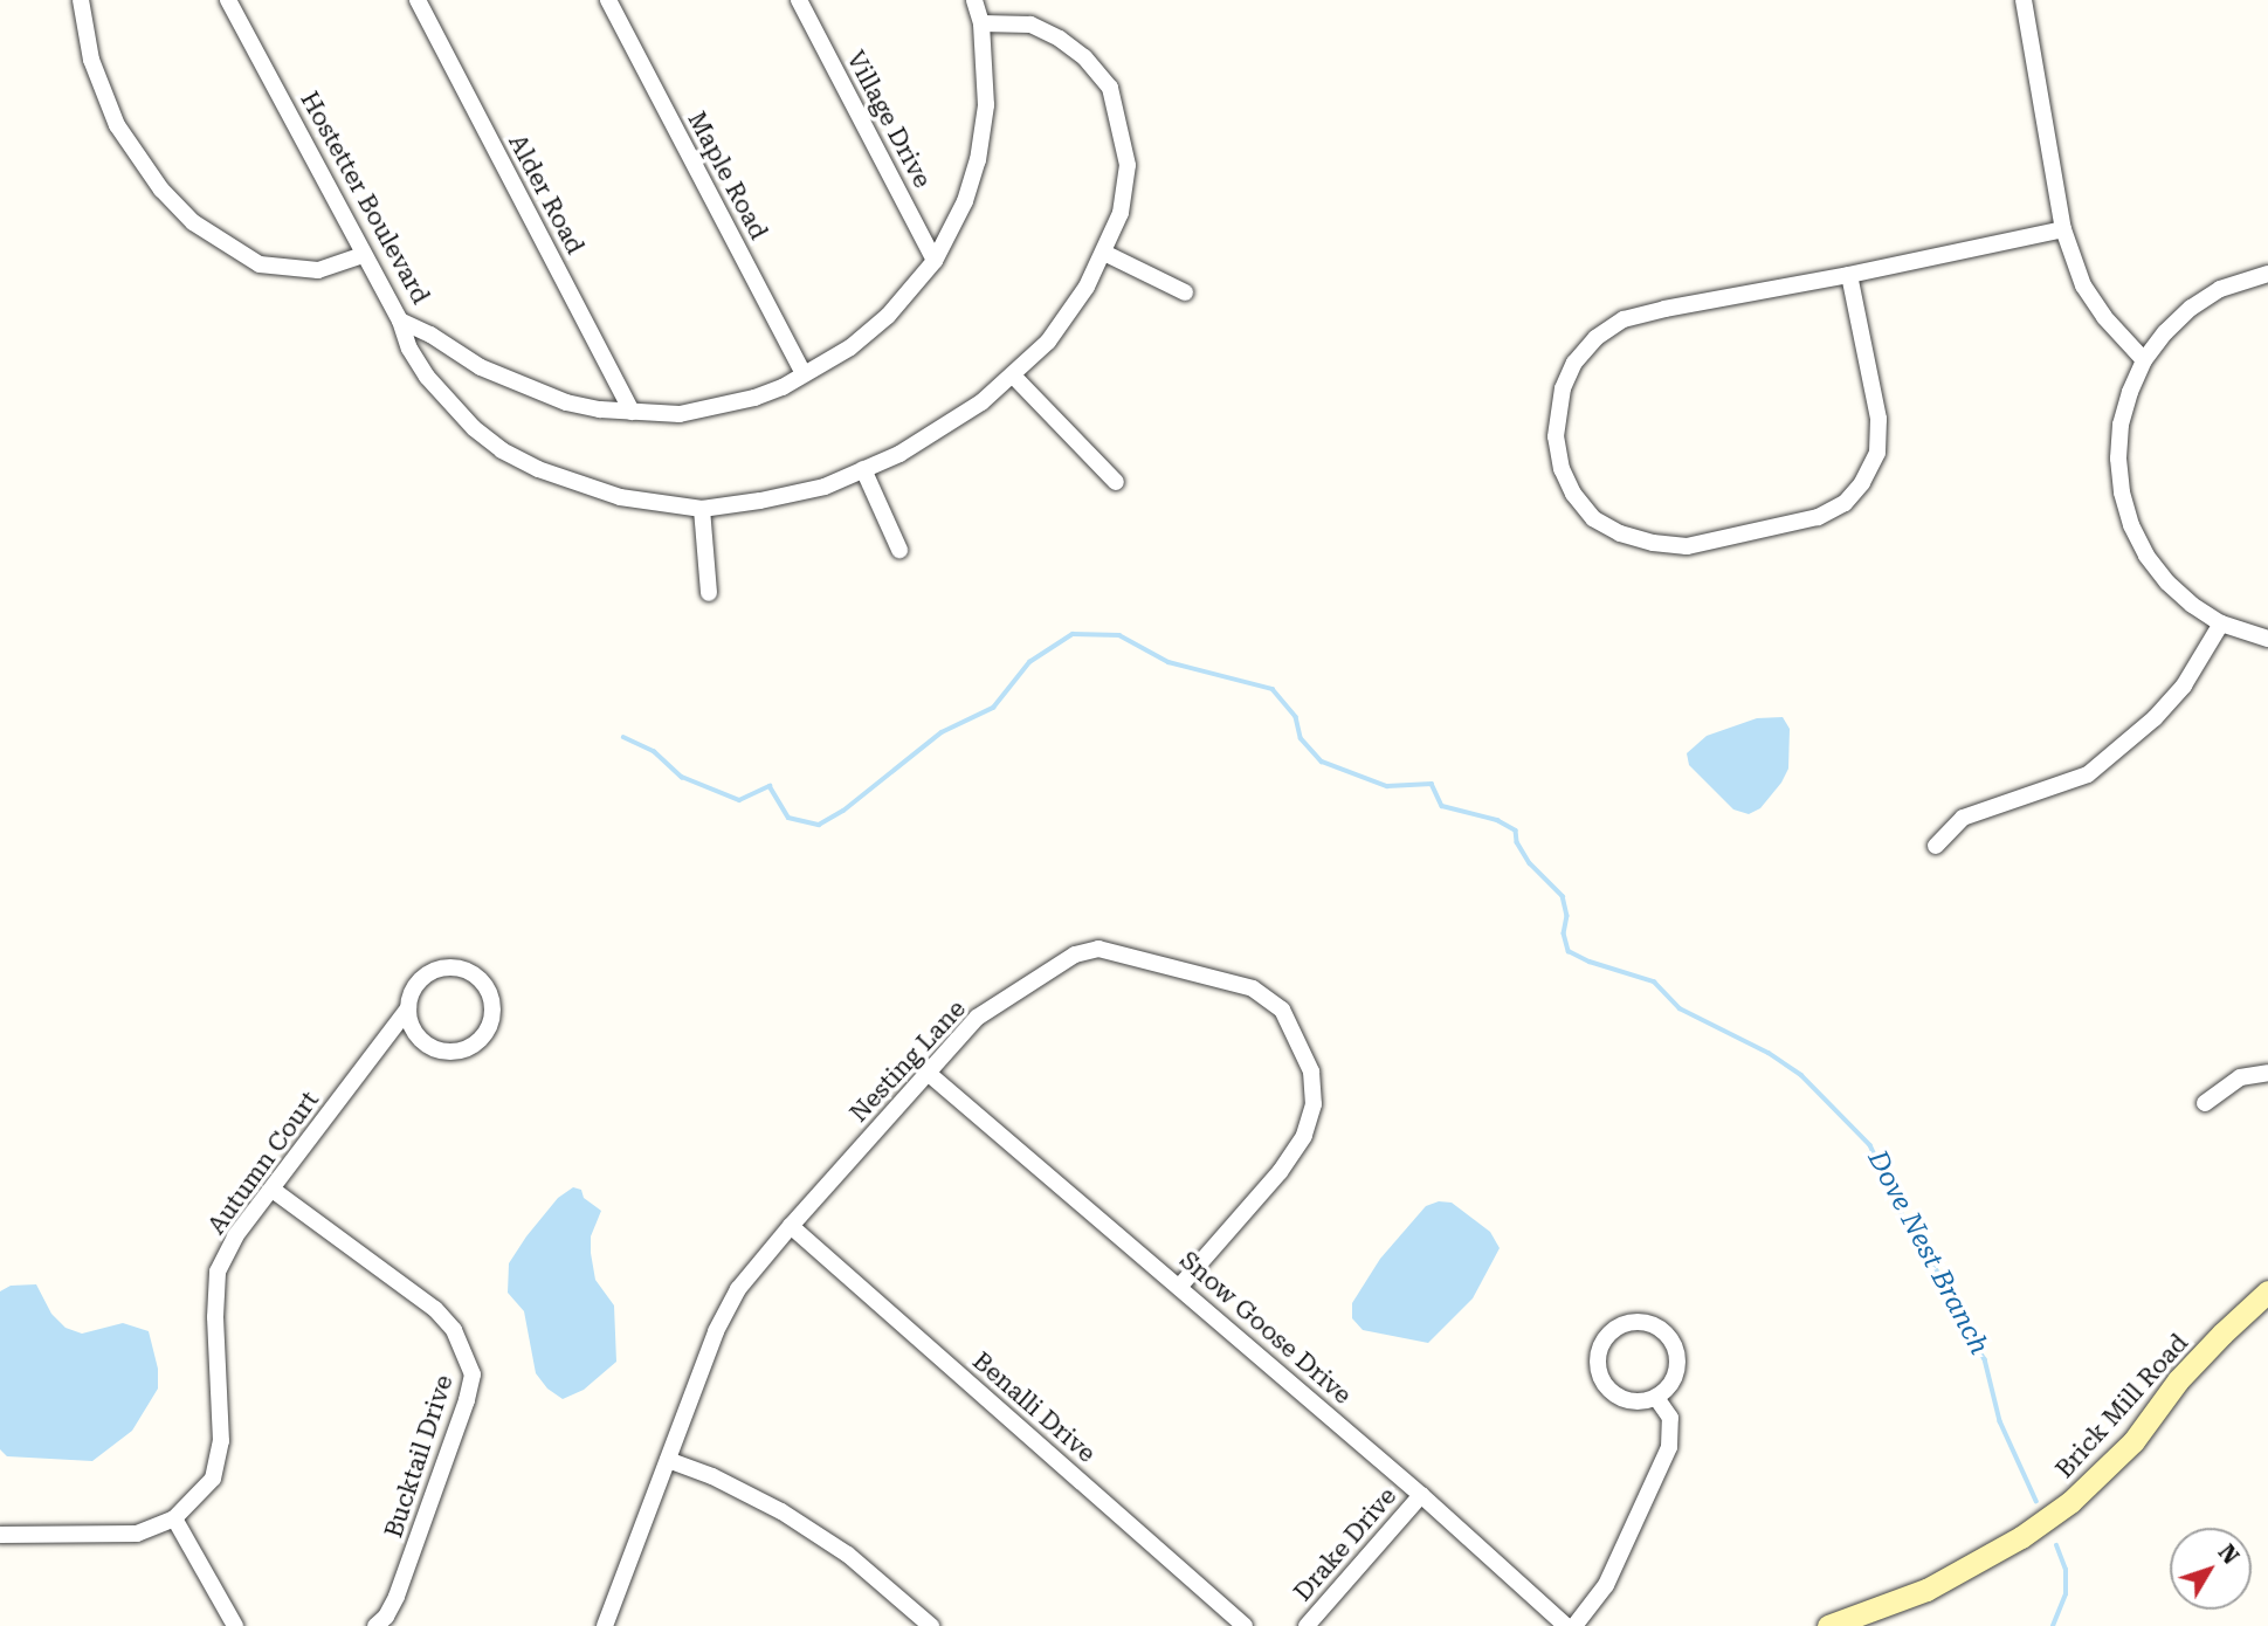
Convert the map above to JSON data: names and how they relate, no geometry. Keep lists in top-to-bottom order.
{
  "streets": {
    "street": [
      "Village Drive",
      "Maple Road",
      "Alder Road",
      "Hostetter Boulevard",
      "Nesting Lane",
      "Autumn Court",
      "Snow Goose Drive",
      "Brick Mill Road",
      "Benalli Drive",
      "Bucktail Drive",
      "Drake Drive"
    ]
  },
  "crossings": [
    ["Village Drive", "Hostetter Boulevard"],
    ["Maple Road", "Hostetter Boulevard"],
    ["Alder Road", "Hostetter Boulevard"],
    ["Nesting Lane", "Snow Goose Drive"],
    ["Nesting Lane", "Benalli Drive"],
    ["Autumn Court", "Bucktail Drive"],
    ["Snow Goose Drive", "Drake Drive"]
  ],
  "water": ["Dove Nest Branch"],
  "north": "top right"
}
